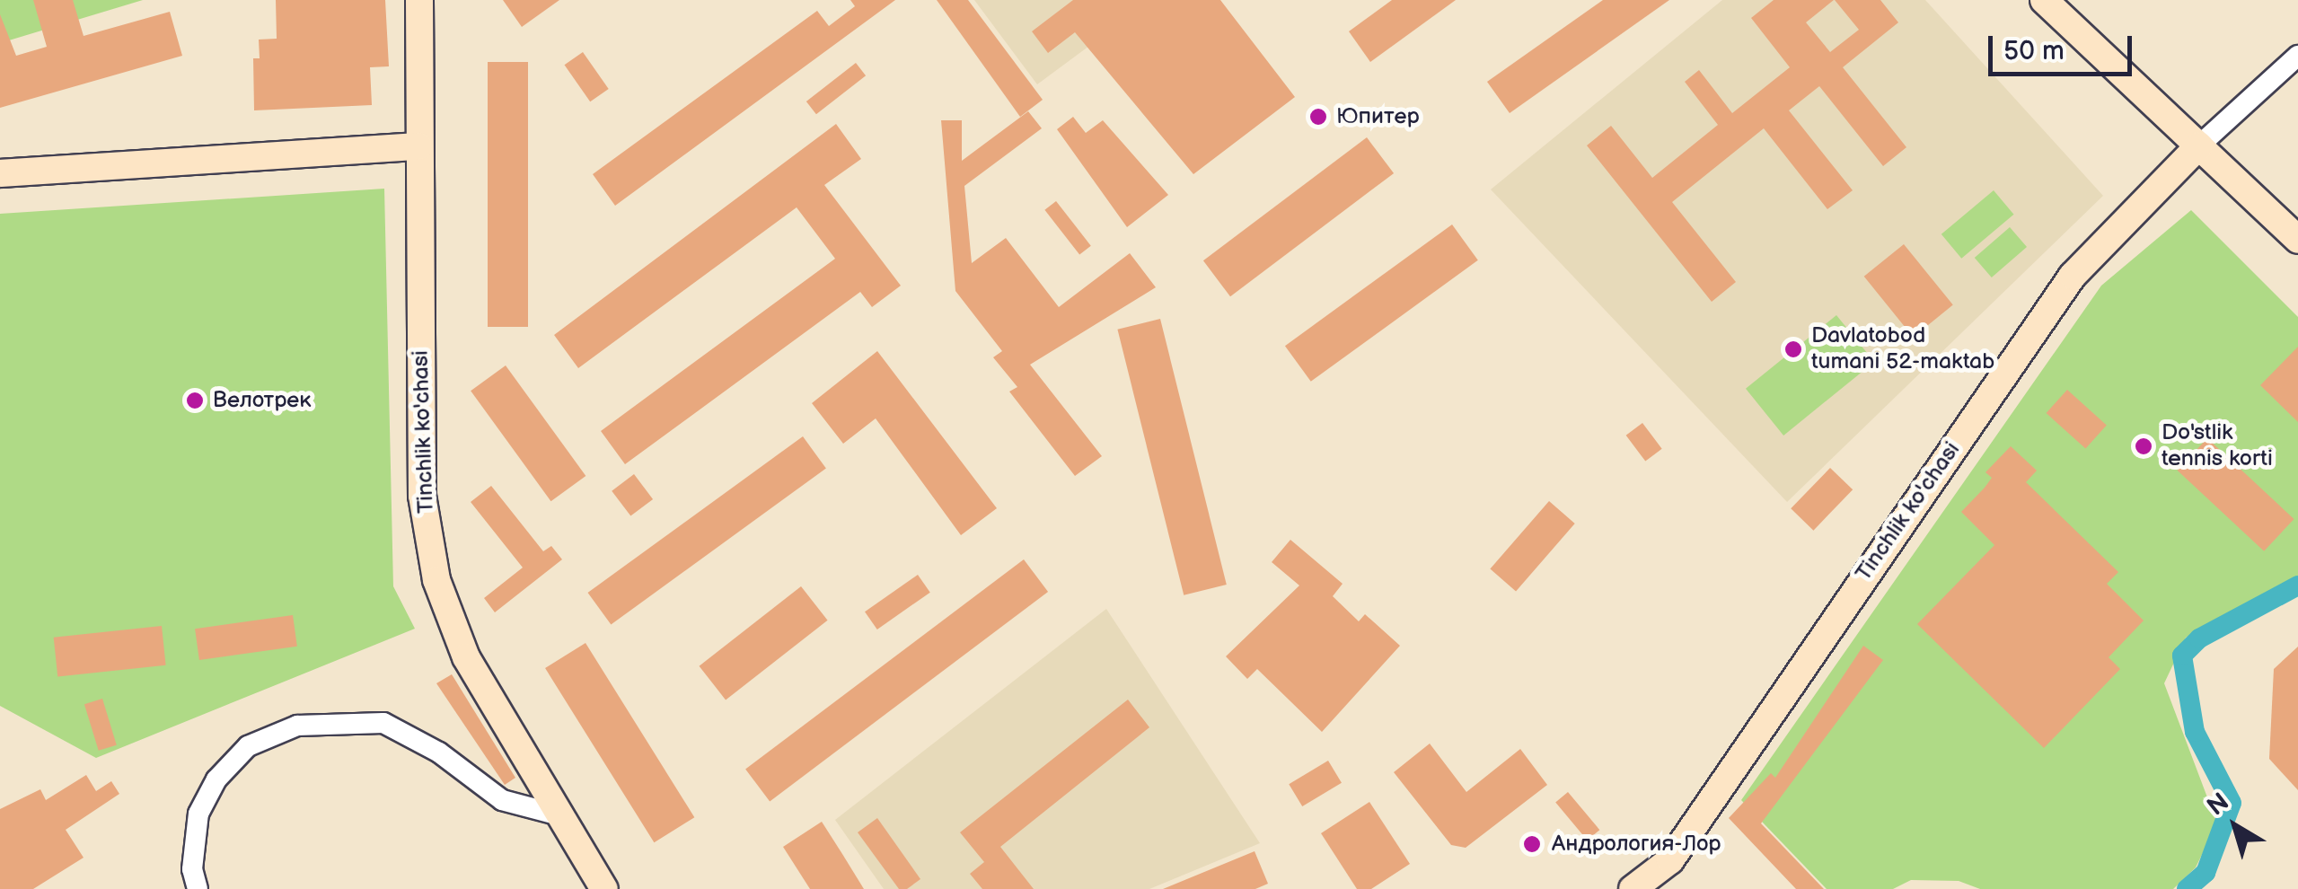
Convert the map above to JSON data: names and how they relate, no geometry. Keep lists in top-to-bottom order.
{
  "streets": {
    "street": ["Tinchlik ko'chasi"]
  },
  "places": [
    "Юпитер",
    "Davlatobod tumani 52-maktab",
    "Велотрек",
    "Do'stlik tennis korti",
    "Андрология-Лор"
  ],
  "scale_bar": "50 m",
  "north": "top left"
}
